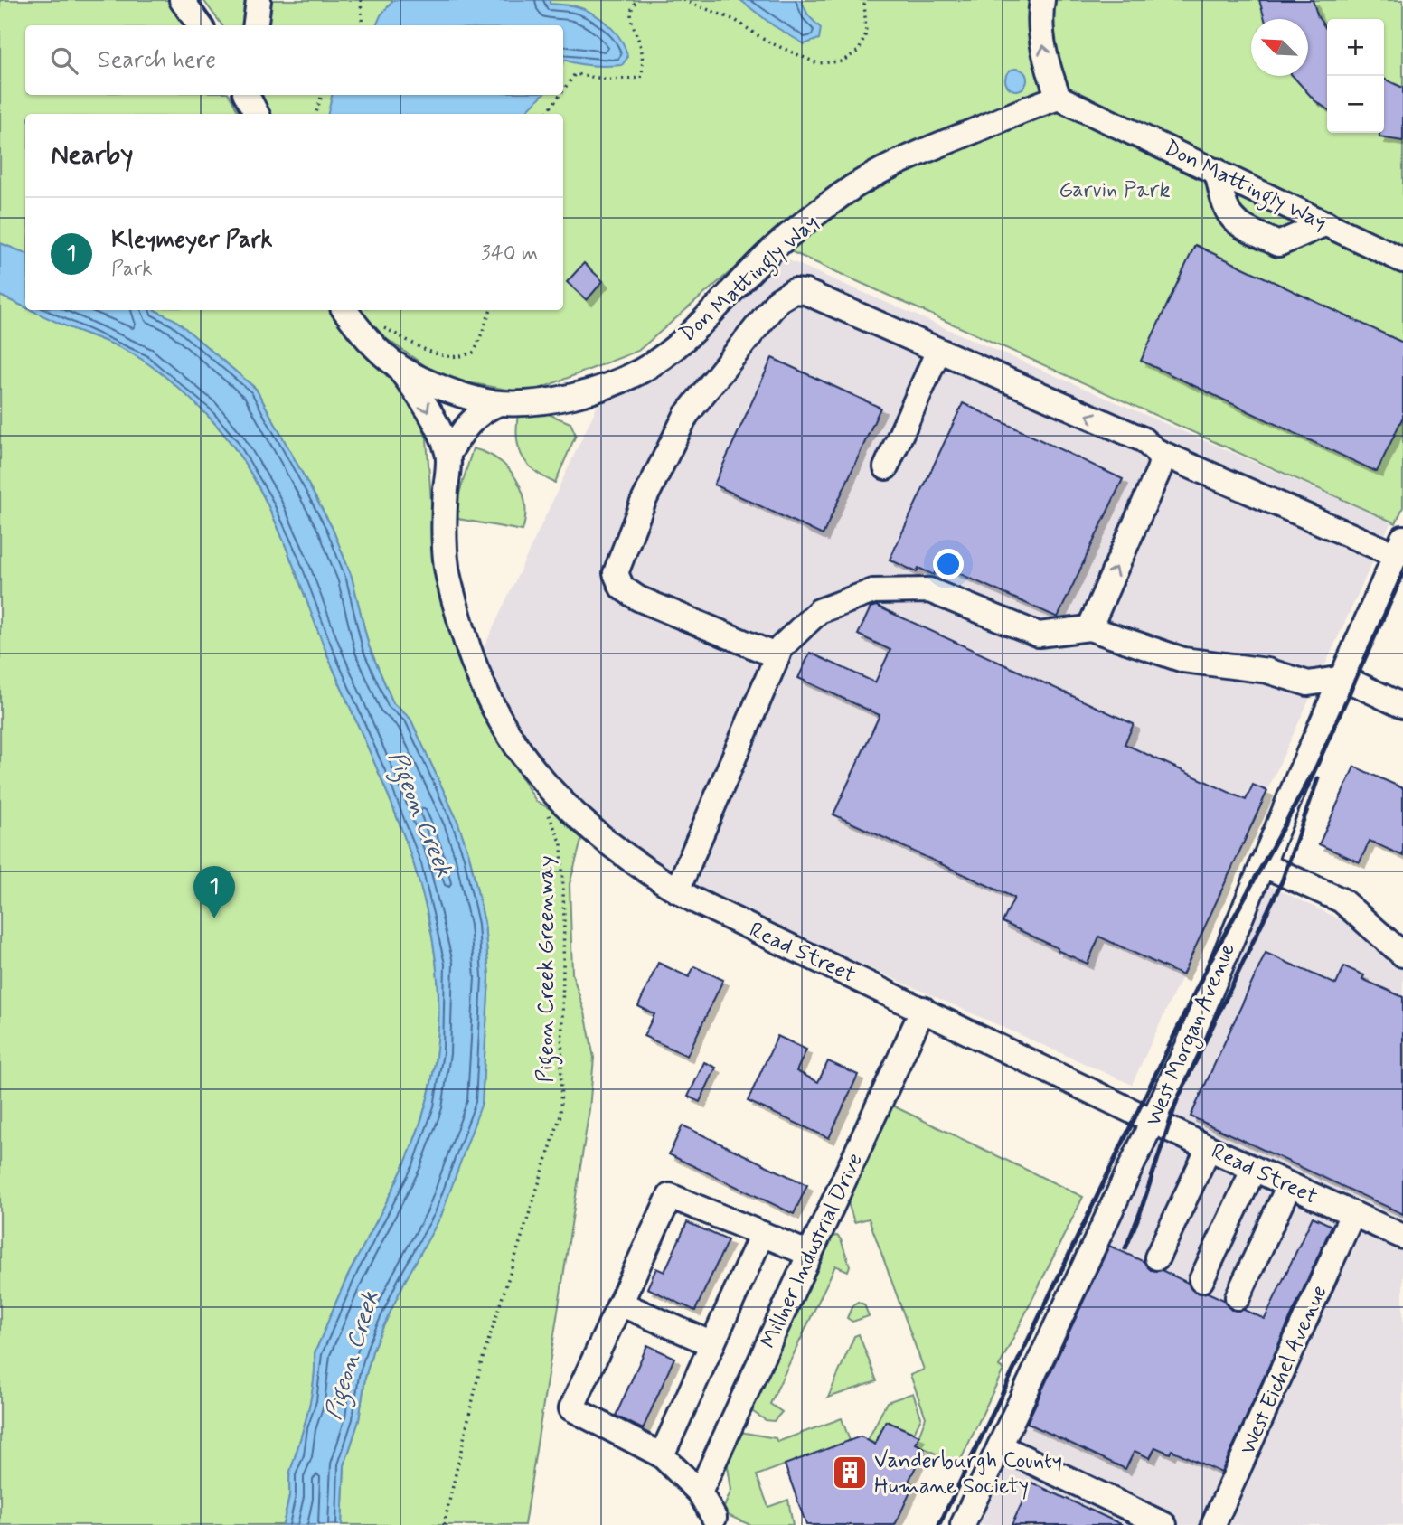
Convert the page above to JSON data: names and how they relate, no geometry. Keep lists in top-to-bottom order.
{
  "streets": {
    "street": [
      "Don Mattingly Way",
      "Read Street",
      "West Morgan Avenue",
      "Millner Industrial Drive",
      "West Eichel Avenue"
    ],
    "path": ["Pigeon Creek Greenway"]
  },
  "crossings": [
    ["Don Mattingly Way", "Read Street"],
    ["Read Street", "West Morgan Avenue"],
    ["Read Street", "Millner Industrial Drive"],
    ["Read Street", "West Eichel Avenue"]
  ],
  "water": ["Pigeon Creek"],
  "parks": ["Garvin Park"],
  "places": {
    "building": ["Vanderburgh County Humane Society"]
  },
  "north": "top left",
  "page": {
    "map_buttons": ["+", "−"],
    "search": "Search here",
    "heading": "Nearby",
    "list": [
      {
        "mark": "1",
        "name": "Kleymeyer Park",
        "note": "Park",
        "value": "340 m"
      }
    ],
    "pins": "1"
  }
}
